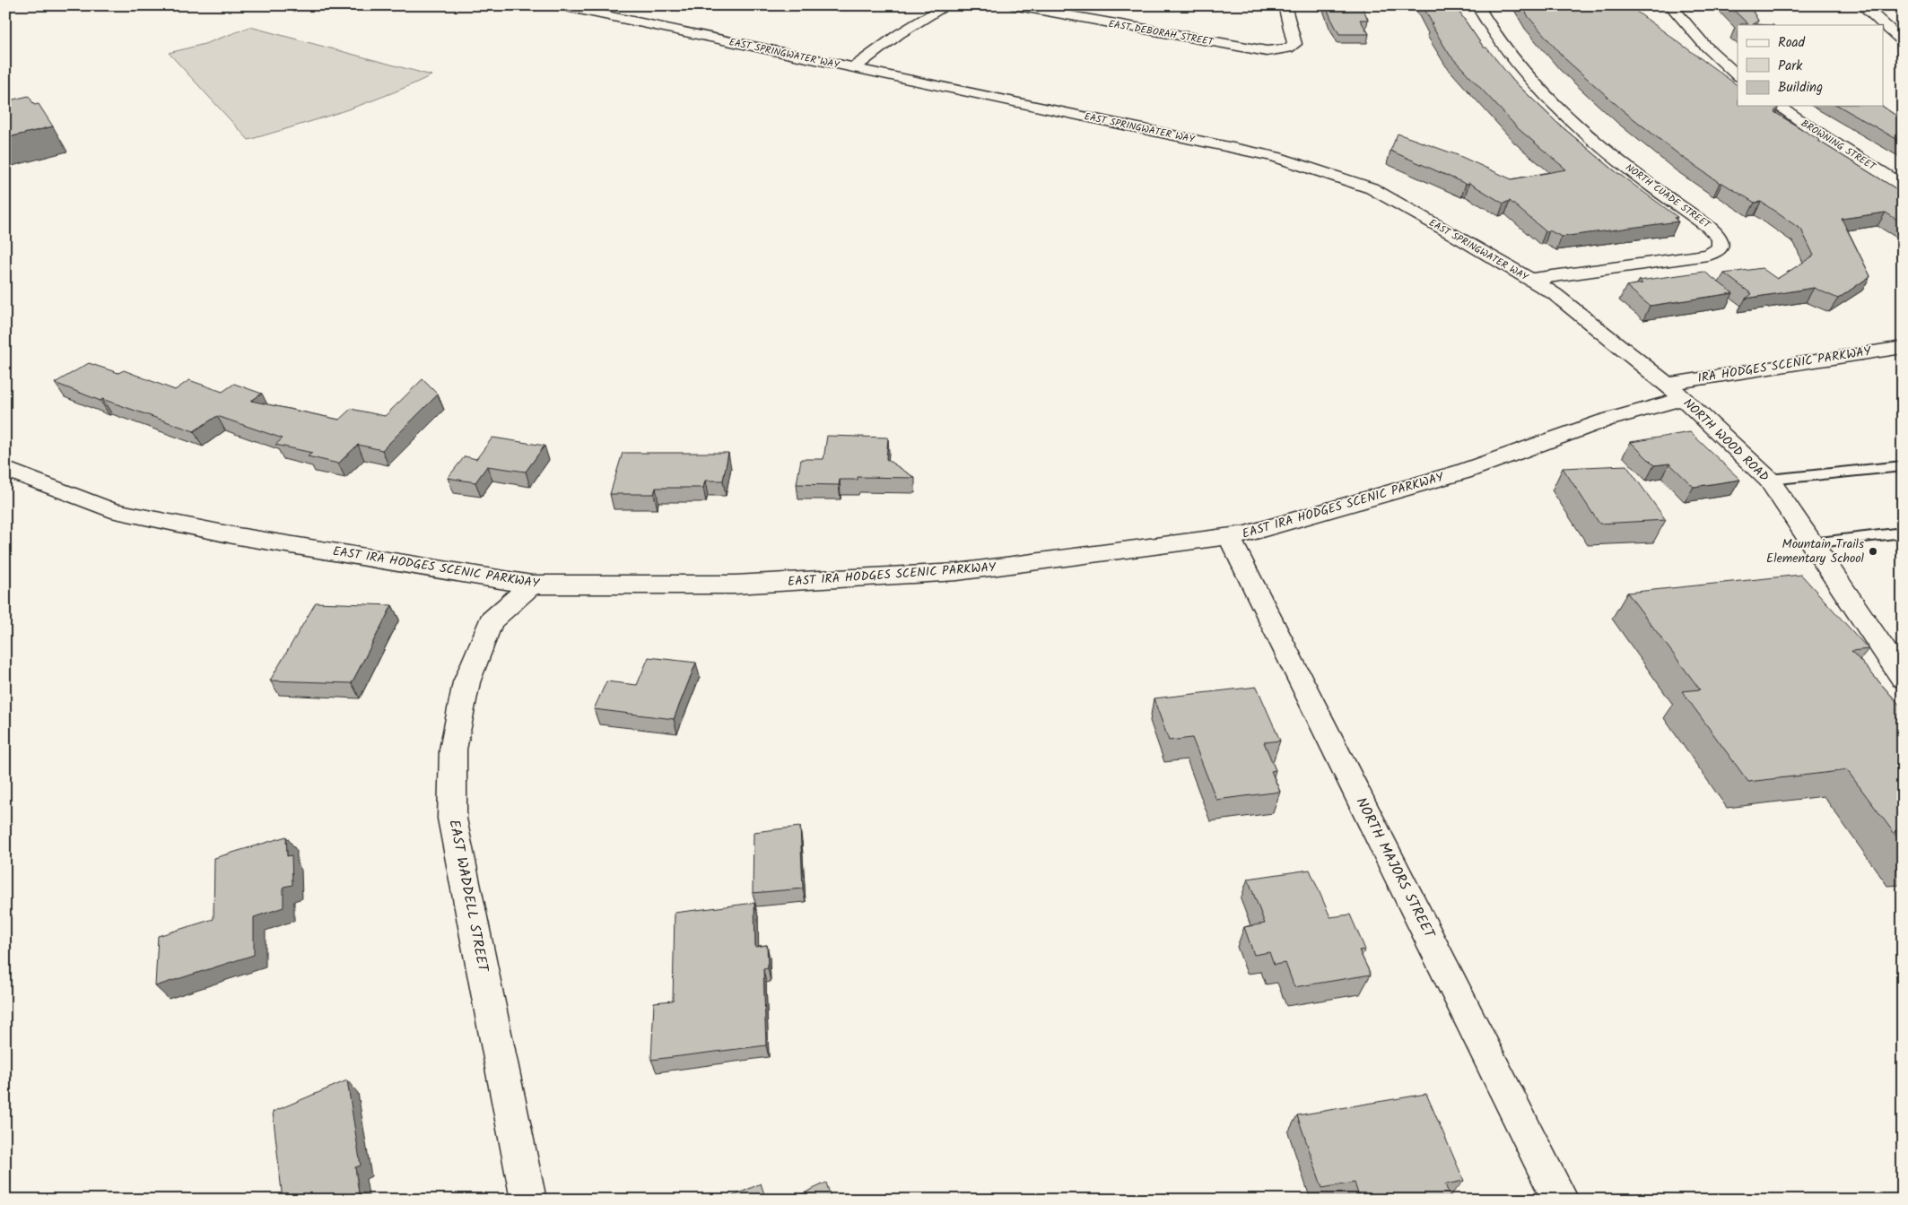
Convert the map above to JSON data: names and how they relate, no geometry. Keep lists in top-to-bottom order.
{
  "streets": {
    "street": [
      "EAST DEBORAH STREET",
      "EAST SPRINGWATER WAY",
      "BROWNING STREET",
      "NORTH CUADE STREET",
      "IRA HODGES SCENIC PARKWAY",
      "NORTH WOOD ROAD",
      "EAST IRA HODGES SCENIC PARKWAY",
      "NORTH MAJORS STREET",
      "EAST WADDELL STREET"
    ]
  },
  "crossings": [
    ["EAST SPRINGWATER WAY", "NORTH CUADE STREET"],
    ["EAST SPRINGWATER WAY", "IRA HODGES SCENIC PARKWAY"],
    ["EAST SPRINGWATER WAY", "NORTH WOOD ROAD"],
    ["IRA HODGES SCENIC PARKWAY", "NORTH WOOD ROAD"],
    ["NORTH WOOD ROAD", "EAST IRA HODGES SCENIC PARKWAY"],
    ["EAST IRA HODGES SCENIC PARKWAY", "NORTH MAJORS STREET"],
    ["EAST IRA HODGES SCENIC PARKWAY", "EAST WADDELL STREET"]
  ],
  "places": ["Mountain Trails Elementary School"],
  "legend": ["Road", "Park", "Building"]
}
